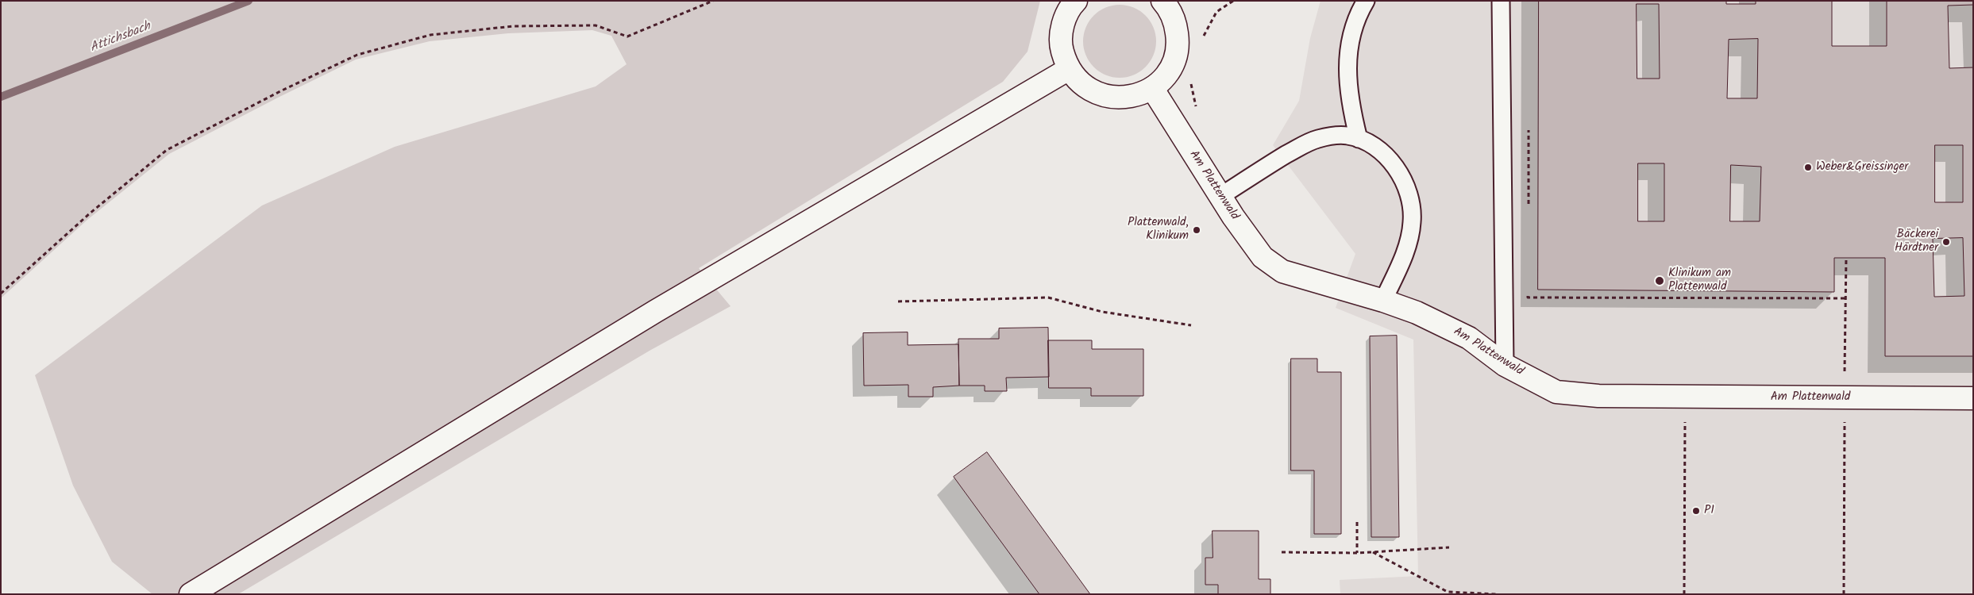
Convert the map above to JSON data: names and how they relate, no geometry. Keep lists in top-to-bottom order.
{
  "streets": {
    "street": ["Am Plattenwald"]
  },
  "water": ["Attichsbach"],
  "places": [
    "Weber&Greissinger",
    "Plattenwald, Klinikum",
    "Bäckerei Härdtner",
    "Klinikum am Plattenwald",
    "P1"
  ]
}
